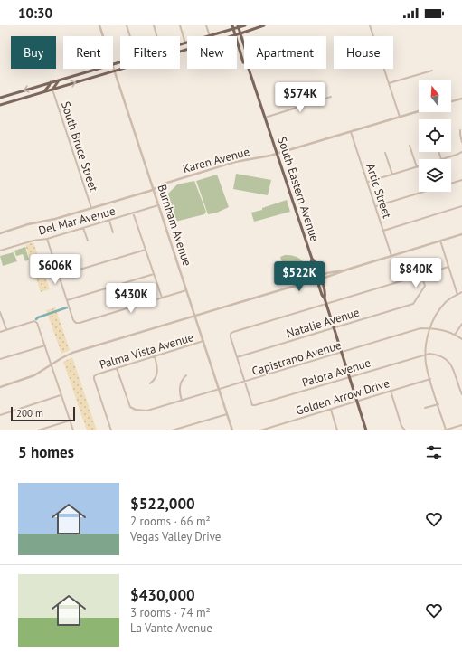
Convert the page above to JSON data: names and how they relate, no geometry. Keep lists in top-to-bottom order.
{
  "streets": {
    "main road": ["South Eastern Avenue"],
    "street": [
      "South Bruce Street",
      "Karen Avenue",
      "Artic Street",
      "Del Mar Avenue",
      "Burnham Avenue",
      "Natalie Avenue",
      "Palma Vista Avenue",
      "Capistrano Avenue",
      "Palora Avenue",
      "Golden Arrow Drive"
    ]
  },
  "crossings": [
    ["South Bruce Street", "Karen Avenue"],
    ["Karen Avenue", "South Eastern Avenue"],
    ["Karen Avenue", "Artic Street"],
    ["Karen Avenue", "Burnham Avenue"],
    ["South Eastern Avenue", "Natalie Avenue"],
    ["South Eastern Avenue", "Capistrano Avenue"],
    ["South Eastern Avenue", "Palora Avenue"],
    ["South Eastern Avenue", "Golden Arrow Drive"],
    ["Del Mar Avenue", "Burnham Avenue"],
    ["Burnham Avenue", "Palma Vista Avenue"],
    ["Burnham Avenue", "Capistrano Avenue"],
    ["Palma Vista Avenue", "Capistrano Avenue"],
    ["Capistrano Avenue", "Palora Avenue"]
  ],
  "scale_bar": "200 m",
  "north": "top",
  "page": {
    "status": "10:30",
    "chip": [
      "Buy",
      "Rent",
      "Filters",
      "New",
      "Apartment",
      "House"
    ],
    "price": [
      "$574K",
      "$606K",
      "$840K",
      "$522K",
      "$430K"
    ],
    "scale": "200 m",
    "heading": "5 homes",
    "list": [
      {
        "name": "$522,000",
        "note": "2 rooms · 66 m² · Vegas Valley Drive"
      },
      {
        "name": "$430,000",
        "note": "3 rooms · 74 m² · La Vante Avenue"
      }
    ]
  }
}
